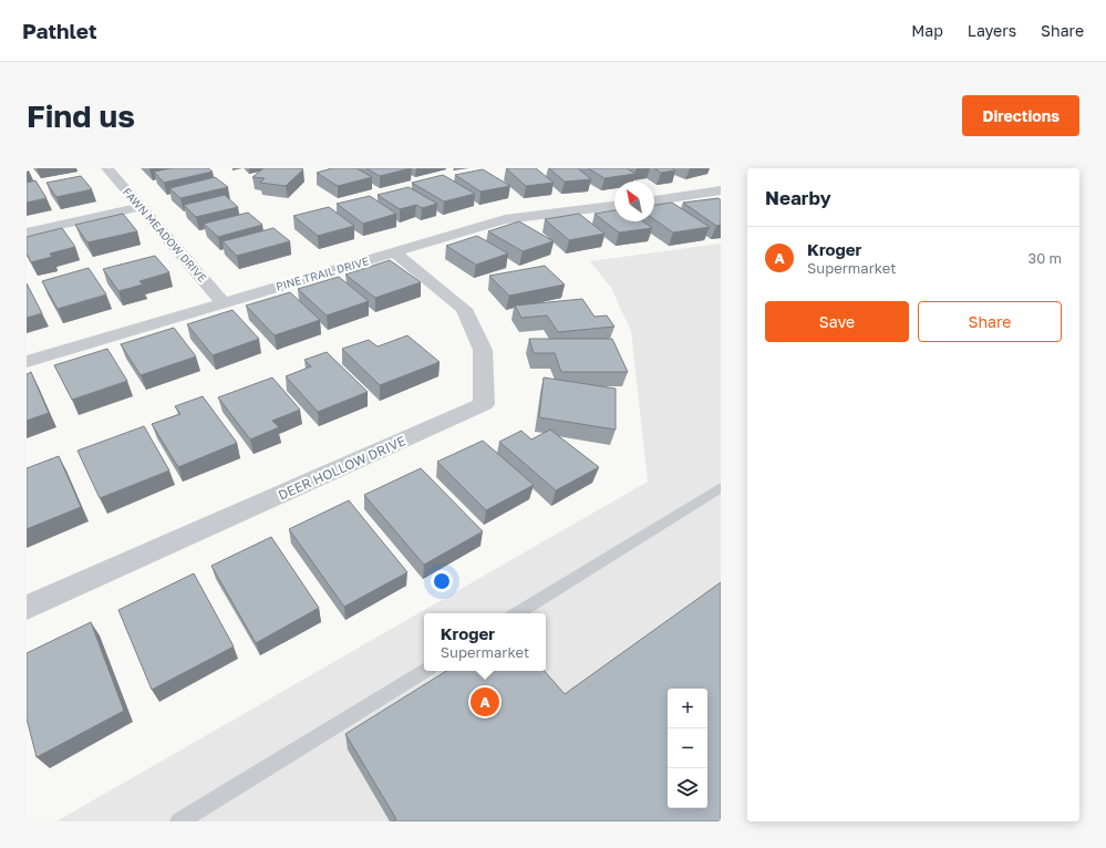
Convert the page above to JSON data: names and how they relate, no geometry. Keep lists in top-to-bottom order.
{
  "streets": {
    "street": ["FAWN MEADOW DRIVE", "PINE TRAIL DRIVE", "DEER HOLLOW DRIVE"]
  },
  "crossings": [
    ["FAWN MEADOW DRIVE", "PINE TRAIL DRIVE"],
    ["PINE TRAIL DRIVE", "DEER HOLLOW DRIVE"]
  ],
  "north": "top left",
  "page": {
    "header": "Pathlet",
    "nav": ["Map", "Layers", "Share"],
    "buttons": [
      "Directions",
      ["Save", "Share"]
    ],
    "title": "Find us",
    "heading": "Nearby",
    "list": [
      {
        "mark": "A",
        "name": "Kroger",
        "note": "Supermarket",
        "value": "30 m"
      }
    ],
    "popup": ["Kroger", "Supermarket"],
    "pins": "A",
    "map_buttons": ["+", "−"]
  }
}
